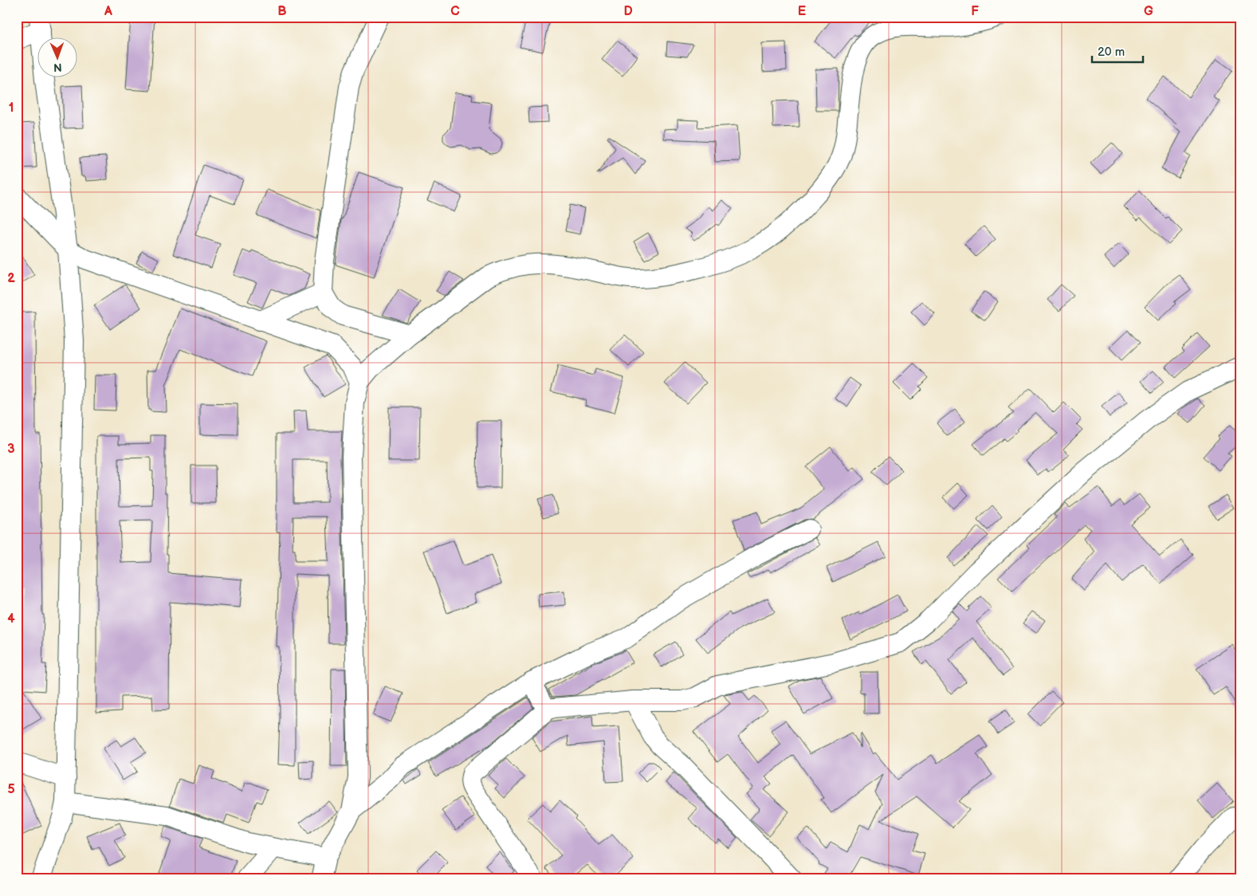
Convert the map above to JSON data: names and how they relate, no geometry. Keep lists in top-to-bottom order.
{
  "scale_bar": "20 m",
  "north": "bottom",
  "grid": {
    "columns": [
      "A",
      "B",
      "C",
      "D",
      "E",
      "F",
      "G"
    ],
    "rows": [
      "1",
      "2",
      "3",
      "4",
      "5"
    ]
  }
}
